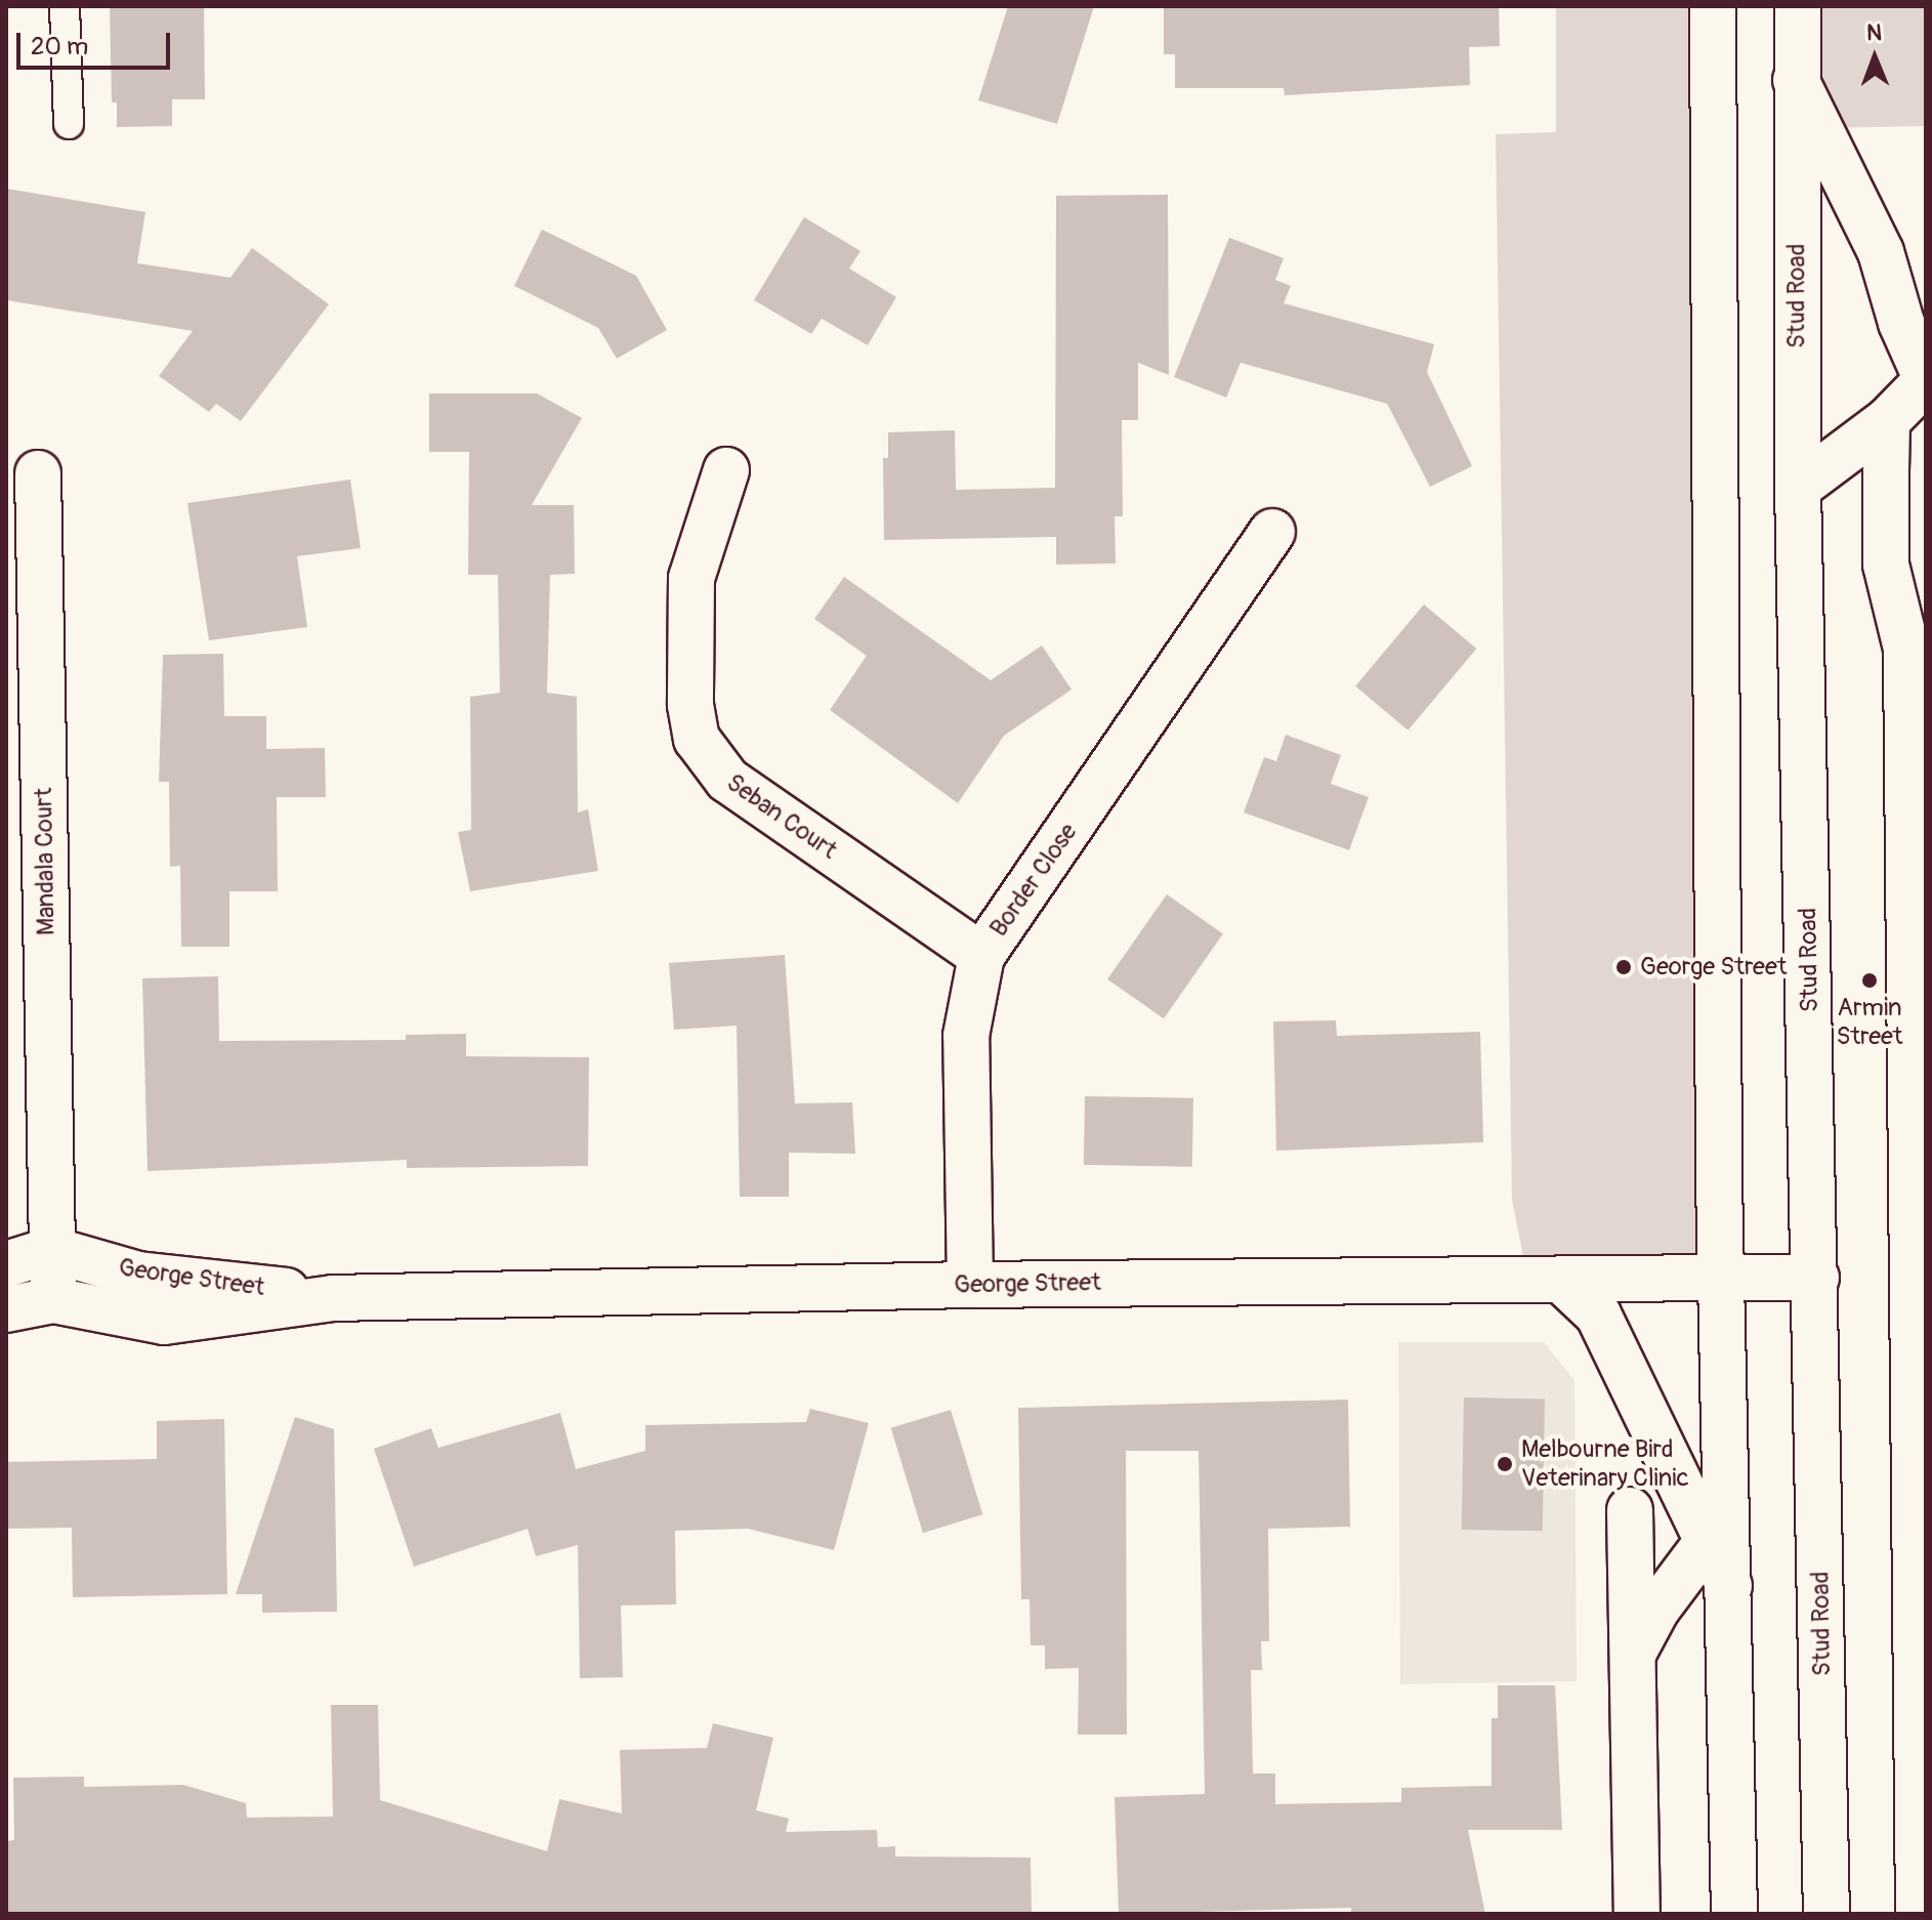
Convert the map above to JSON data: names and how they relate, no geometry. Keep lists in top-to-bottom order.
{
  "streets": {
    "main road": [
      "Stud Road",
      "Seban Court",
      "Mandala Court",
      "Border Close",
      "George Street"
    ]
  },
  "crossings": [
    ["Stud Road", "George Street"],
    ["Seban Court", "Border Close"],
    ["Mandala Court", "George Street"],
    ["Border Close", "George Street"]
  ],
  "places": ["George Street", "Armin Street", "Melbourne Bird Veterinary Clinic"],
  "scale_bar": "20 m",
  "north": "top"
}
